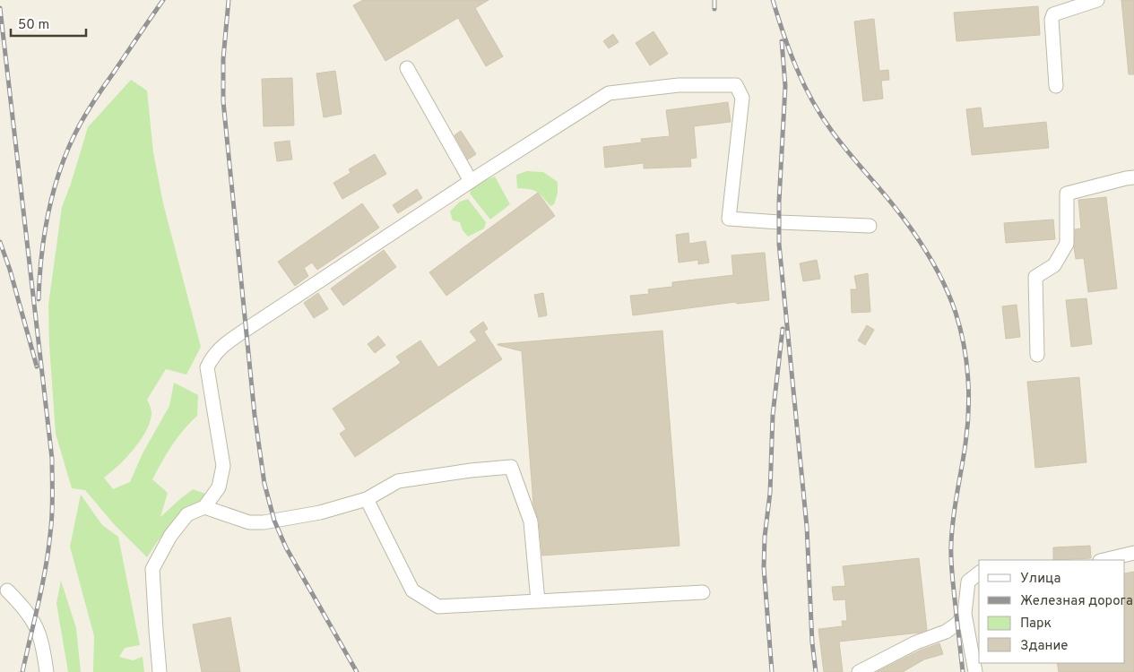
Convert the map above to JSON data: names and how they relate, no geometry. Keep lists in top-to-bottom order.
{
  "legend": [
    "Улица",
    "Железная дорога",
    "Парк",
    "Здание"
  ],
  "scale_bar": "50 m"
}
